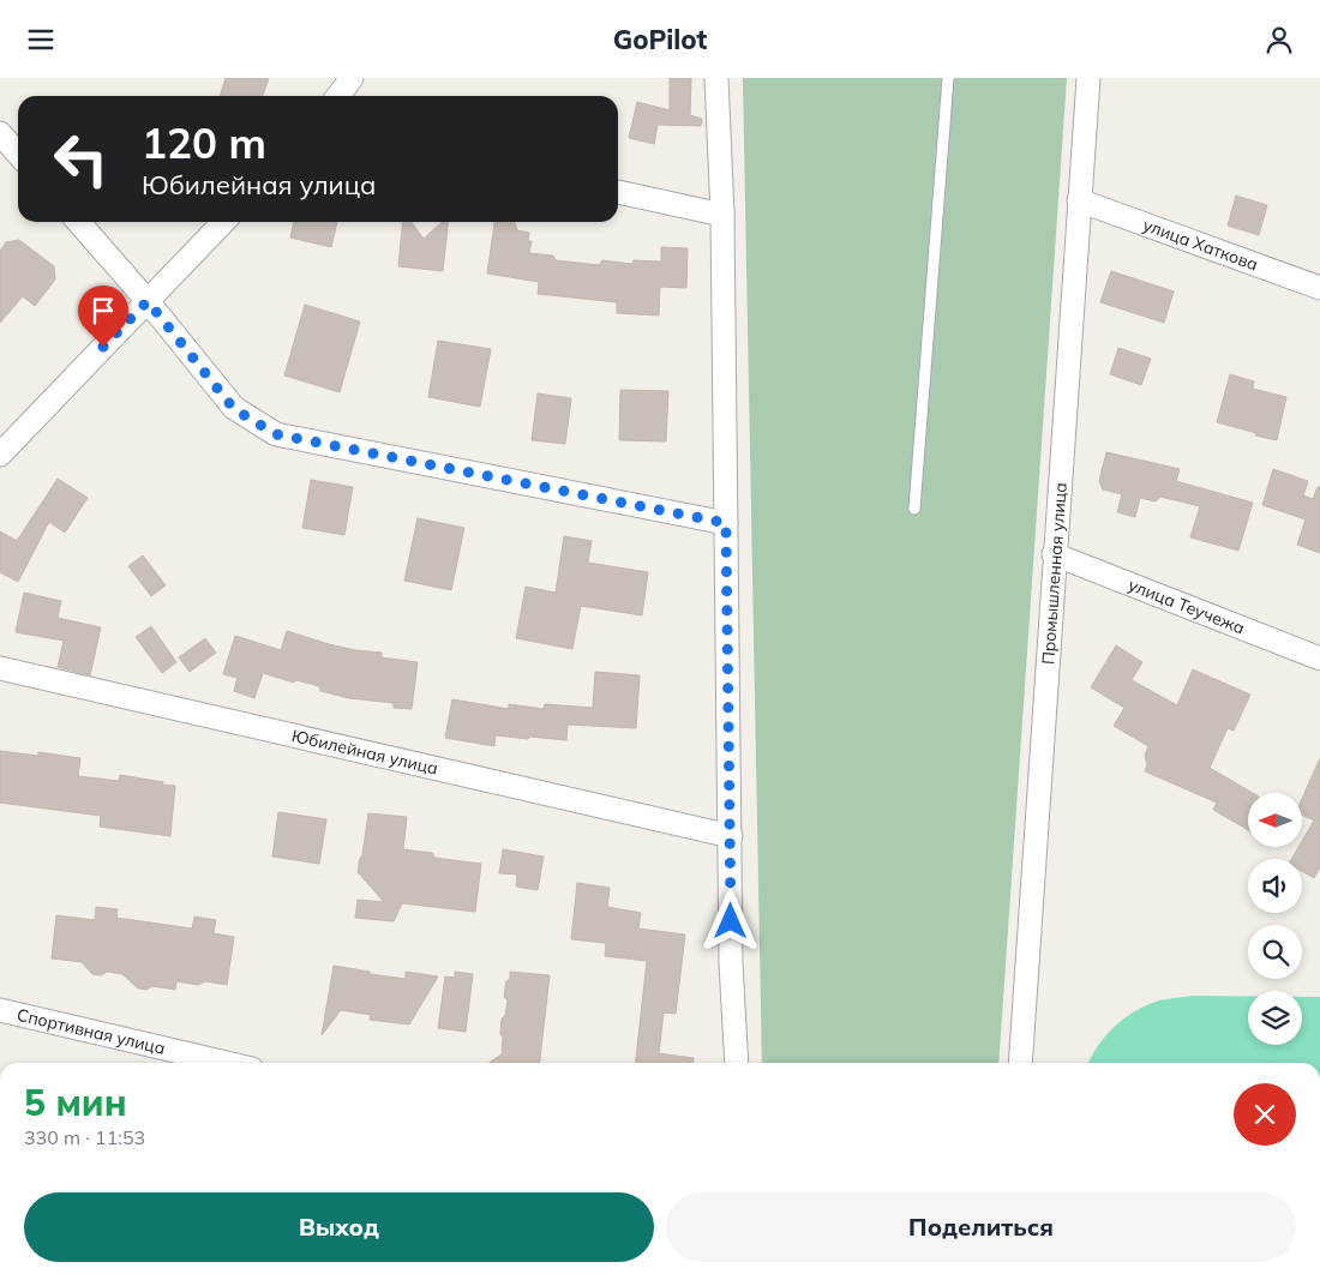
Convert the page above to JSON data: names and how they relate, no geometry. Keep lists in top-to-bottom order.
{
  "streets": {
    "street": [
      "улица Хаткова",
      "Промышленная улица",
      "улица Теучежа",
      "Юбилейная улица",
      "Спортивная улица"
    ]
  },
  "crossings": [
    ["улица Хаткова", "Промышленная улица"],
    ["Промышленная улица", "улица Теучежа"]
  ],
  "north": "left",
  "page": {
    "header": "GoPilot",
    "turn": ["120 m", "Юбилейная улица"],
    "heading": ["5 мин", "330 m · 11:53"],
    "buttons": ["Выход", "Поделиться"]
  }
}
